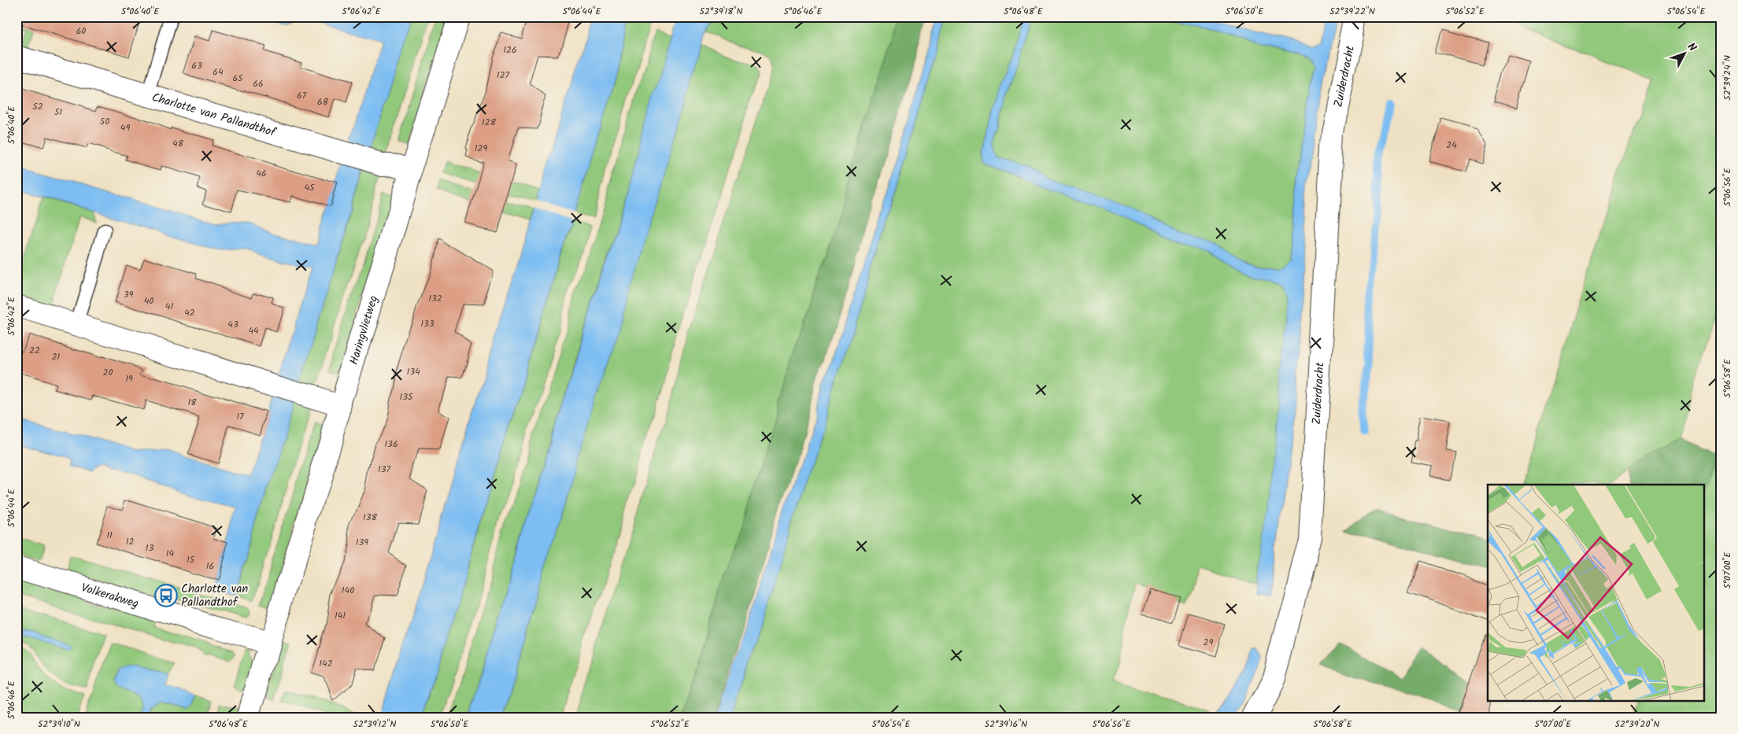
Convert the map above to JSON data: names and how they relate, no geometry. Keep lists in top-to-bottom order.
{
  "streets": {
    "street": [
      "Zuiderdracht",
      "Charlotte van Pallandthof",
      "Haringvlietweg",
      "Volkerakweg"
    ]
  },
  "crossings": [
    ["Charlotte van Pallandthof", "Haringvlietweg"],
    ["Haringvlietweg", "Volkerakweg"]
  ],
  "places": {
    "bus stop": ["Charlotte van Pallandthof"]
  },
  "house_numbers": [
    "60",
    "126",
    "63",
    "64",
    "127",
    "65",
    "66",
    "67",
    "68",
    "52",
    "51",
    "50",
    "128",
    "49",
    "48",
    "24",
    "129",
    "46",
    "45",
    "39",
    "132",
    "40",
    "41",
    "42",
    "133",
    "43",
    "44",
    "22",
    "21",
    "134",
    "20",
    "19",
    "135",
    "18",
    "17",
    "136",
    "137",
    "138",
    "11",
    "12",
    "139",
    "13",
    "14",
    "15",
    "16",
    "140",
    "141",
    "29",
    "142"
  ],
  "north": "top right",
  "coordinates": [
    "5°06'40\"E",
    "5°06'42\"E",
    "5°06'44\"E",
    "52°39'18\"N",
    "5°06'46\"E",
    "5°06'48\"E",
    "5°06'50\"E",
    "52°39'22\"N",
    "5°06'52\"E",
    "5°06'54\"E",
    "52°39'24\"N",
    "5°06'56\"E",
    "5°06'58\"E",
    "5°07'00\"E",
    "52°39'10\"N",
    "52°39'12\"N",
    "52°39'16\"N",
    "52°39'20\"N"
  ]
}
